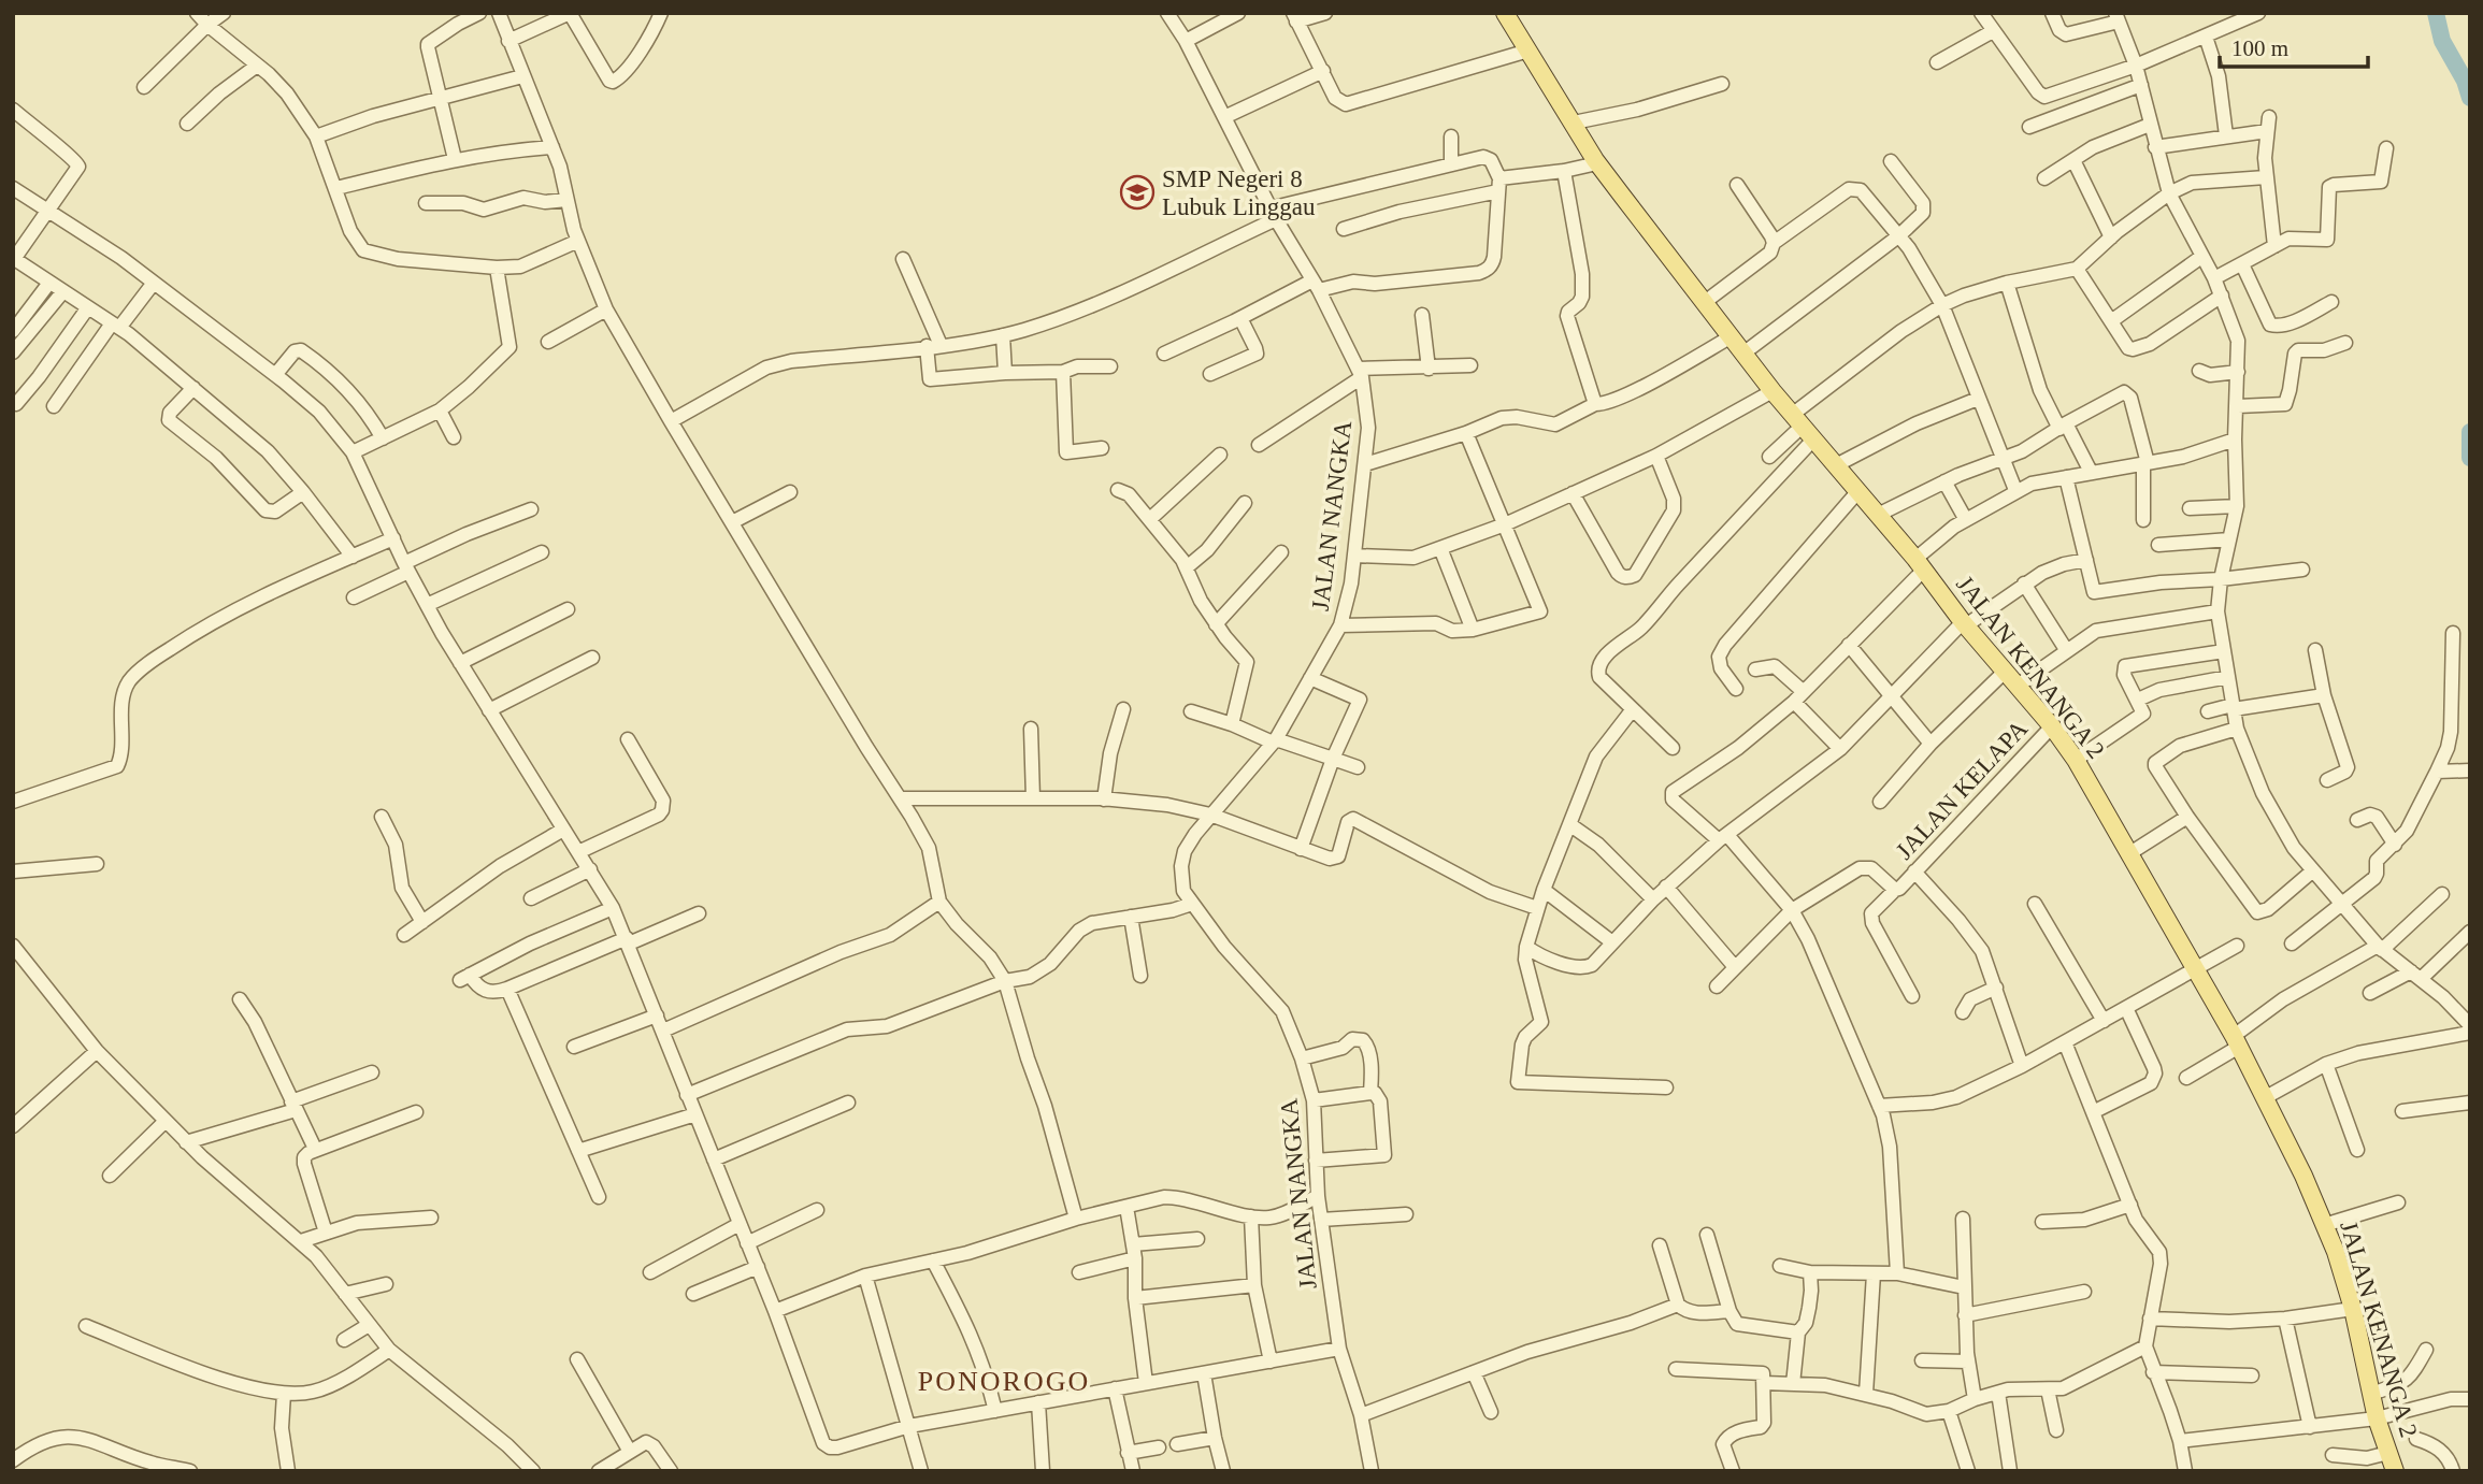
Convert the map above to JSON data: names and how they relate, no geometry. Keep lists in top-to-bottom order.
{
  "streets": {
    "main road": ["JALAN KENANGA 2"],
    "street": ["JALAN NANGKA", "JALAN KELAPA"]
  },
  "crossings": [
    ["JALAN KENANGA 2", "JALAN KELAPA"]
  ],
  "districts": ["PONOROGO"],
  "places": {
    "school or university": ["SMP Negeri 8 Lubuk Linggau"]
  },
  "scale_bar": "100 m"
}
